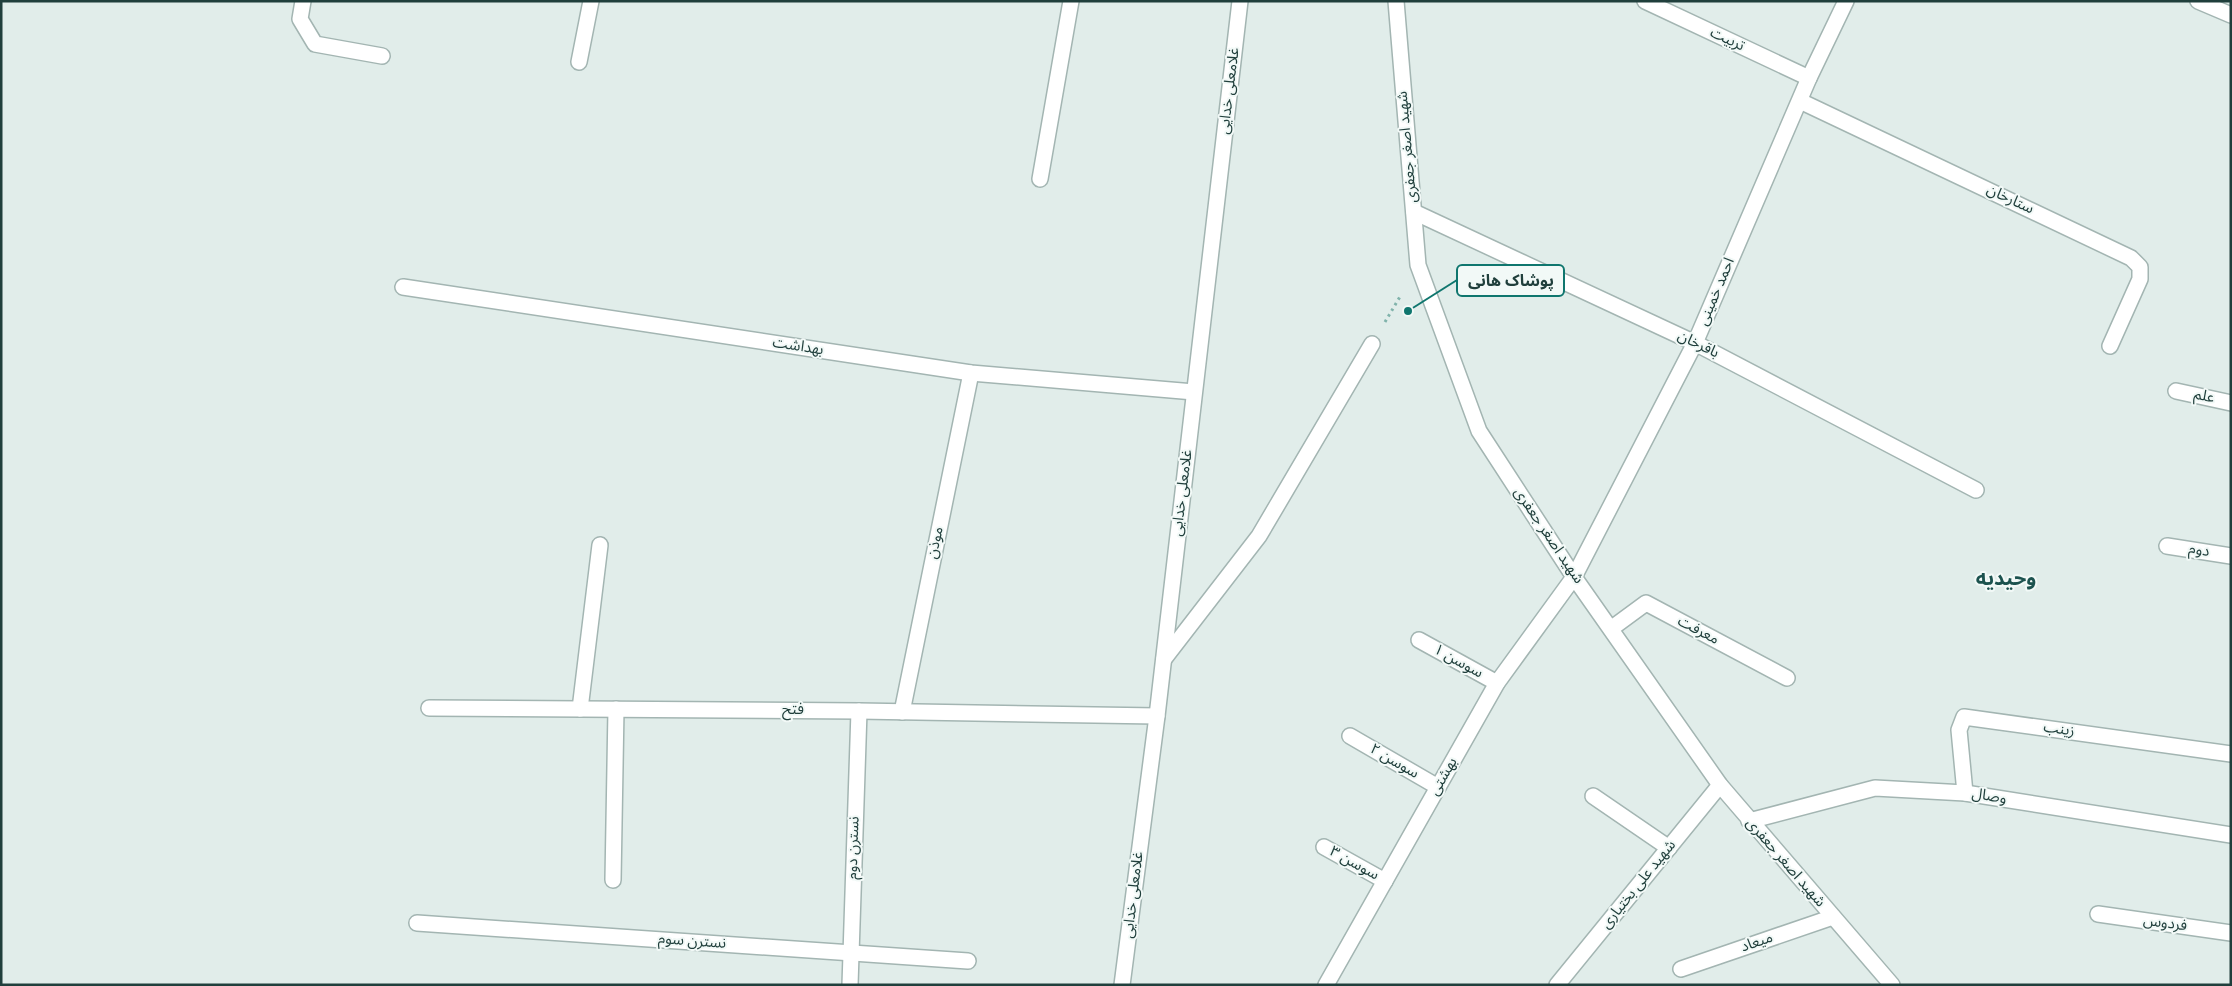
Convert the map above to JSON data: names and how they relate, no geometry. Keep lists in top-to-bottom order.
{
  "streets": {
    "street": [
      "تربیت",
      "غلامعلی خدایی",
      "شهید اصغر جعفری",
      "ستارخان",
      "احمد خمینی",
      "باقرخان",
      "بهداشت",
      "علم",
      "موذن",
      "دوم",
      "معرفت",
      "سوسن ۱",
      "فتح",
      "زینب",
      "سوسن ۲",
      "بهشتی",
      "وصال",
      "نسترن دوم",
      "سوسن ۳",
      "شهید علی بختیاری",
      "فردوس",
      "نسترن سوم",
      "میعاد"
    ]
  },
  "crossings": [
    ["تربیت", "احمد خمینی"],
    ["غلامعلی خدایی", "بهداشت"],
    ["غلامعلی خدایی", "فتح"],
    ["شهید اصغر جعفری", "احمد خمینی"],
    ["شهید اصغر جعفری", "باقرخان"],
    ["شهید اصغر جعفری", "معرفت"],
    ["شهید اصغر جعفری", "بهشتی"],
    ["شهید اصغر جعفری", "وصال"],
    ["شهید اصغر جعفری", "شهید علی بختیاری"],
    ["شهید اصغر جعفری", "میعاد"],
    ["ستارخان", "احمد خمینی"],
    ["احمد خمینی", "باقرخان"],
    ["احمد خمینی", "بهشتی"],
    ["بهداشت", "موذن"],
    ["موذن", "فتح"],
    ["سوسن ۱", "بهشتی"],
    ["فتح", "نسترن دوم"],
    ["زینب", "وصال"],
    ["سوسن ۲", "بهشتی"],
    ["بهشتی", "سوسن ۳"],
    ["نسترن دوم", "نسترن سوم"]
  ],
  "districts": ["وحیدیه"],
  "places": ["پوشاک هانی"]
}
